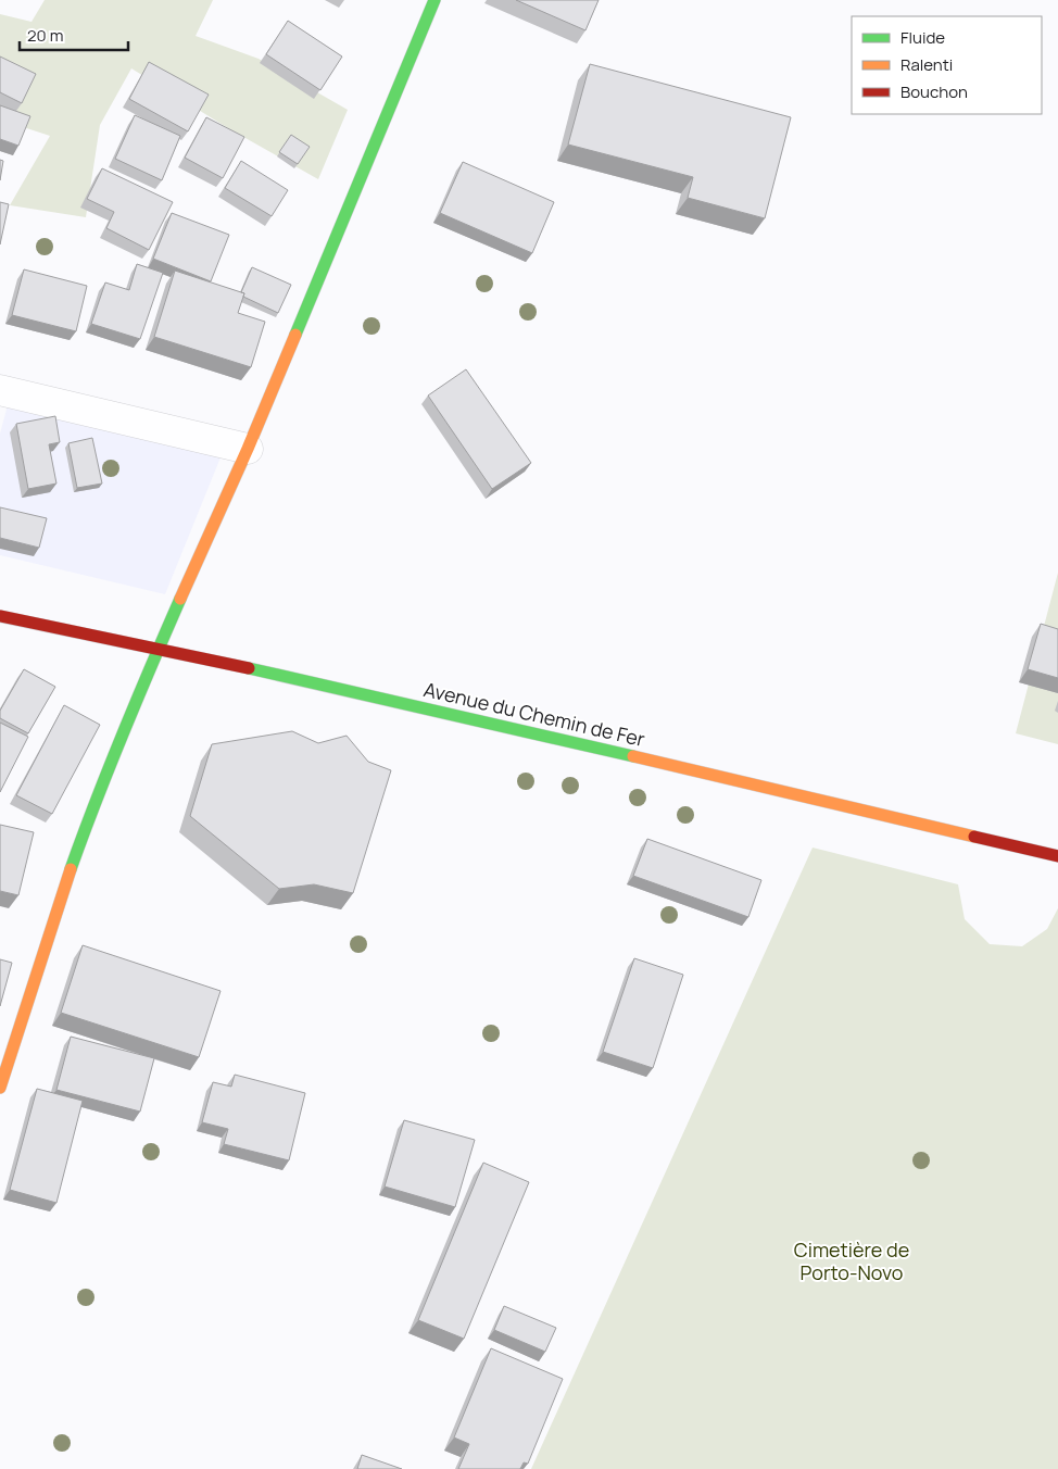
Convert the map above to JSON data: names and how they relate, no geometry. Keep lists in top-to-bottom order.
{
  "streets": {
    "street": ["Avenue du Chemin de Fer"]
  },
  "parks": ["Cimetière de Porto-Novo"],
  "legend": ["Fluide", "Ralenti", "Bouchon"],
  "scale_bar": "20 m"
}
